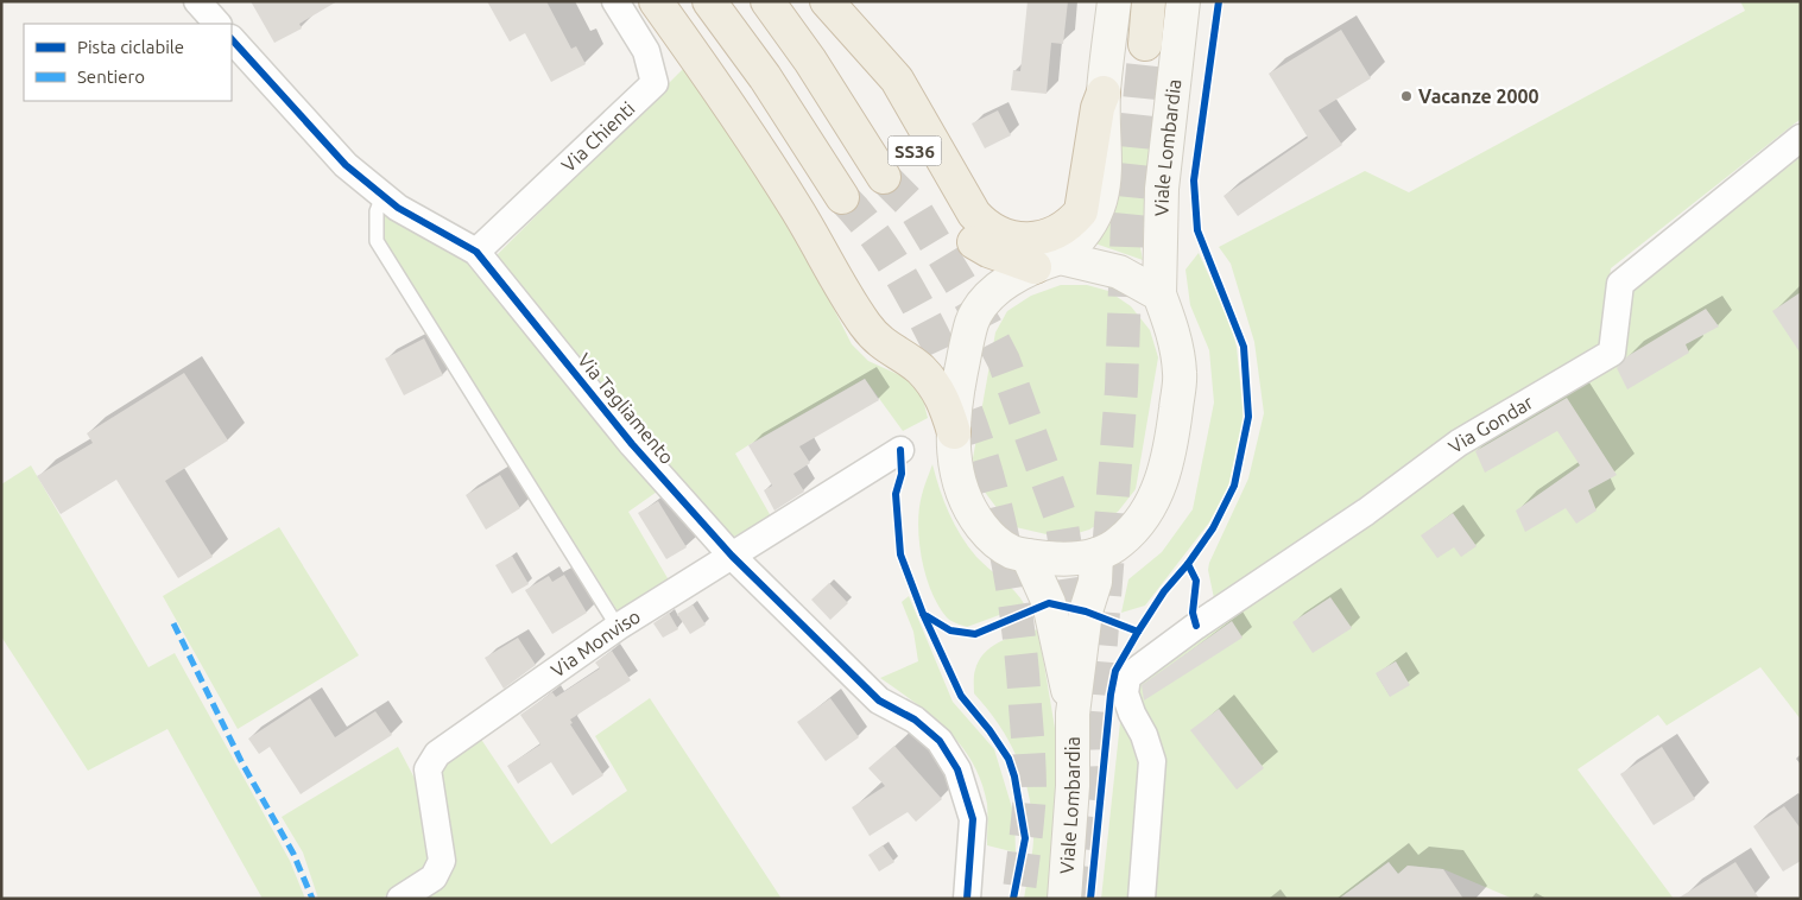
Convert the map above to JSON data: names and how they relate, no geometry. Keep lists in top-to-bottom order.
{
  "streets": {
    "highway": ["SS36"],
    "main road": ["Viale Lombardia"],
    "street": [
      "Via Chienti",
      "Via Tagliamento",
      "Via Gondar",
      "Via Monviso"
    ]
  },
  "crossings": [
    ["Via Chienti", "Via Tagliamento"],
    ["Via Tagliamento", "Via Monviso"]
  ],
  "places": ["Vacanze 2000"],
  "legend": ["Pista ciclabile", "Sentiero"]
}
